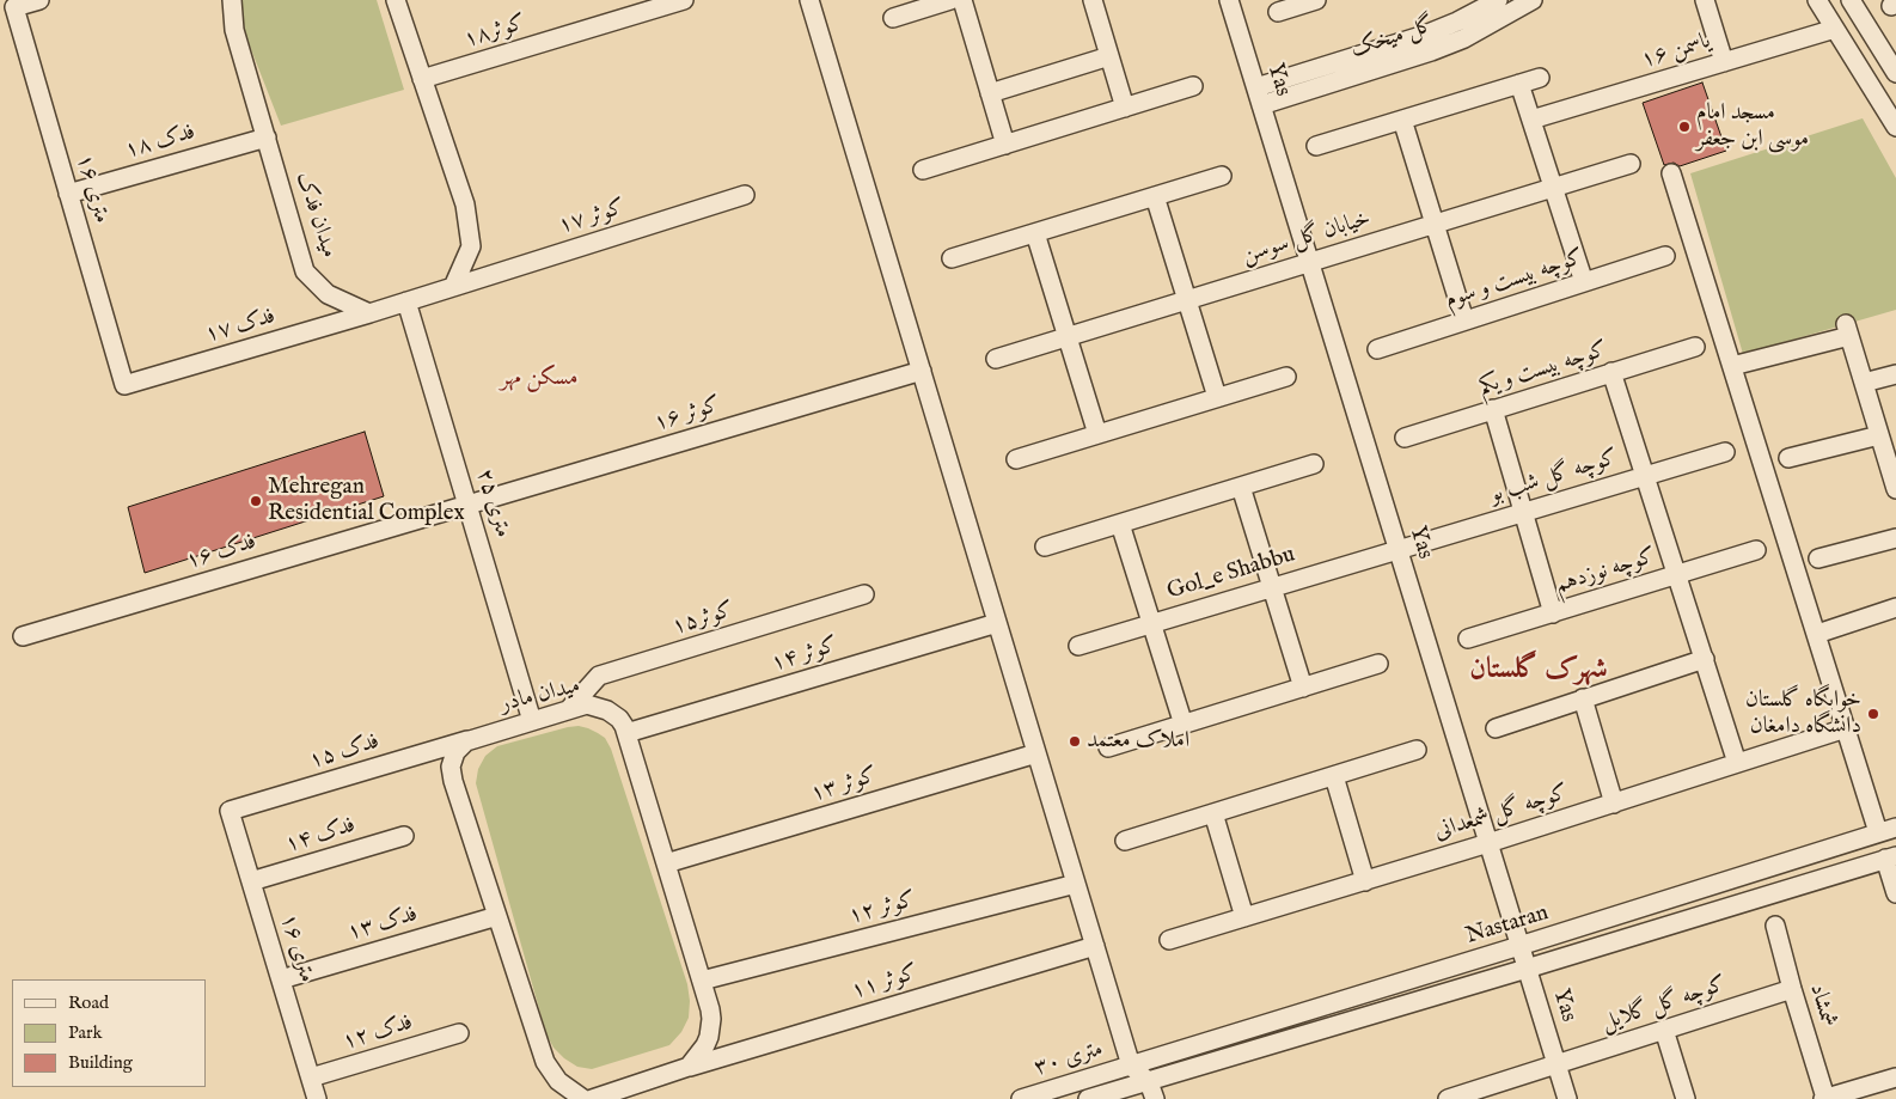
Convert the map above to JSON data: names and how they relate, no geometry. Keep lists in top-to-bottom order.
{
  "streets": {
    "street": [
      "کوثر۱۸",
      "گل میخک",
      "یاسمن ۱۶",
      "Yas",
      "فدک ۱۸",
      "۱۶ متری",
      "میدان فدک",
      "کوثر ۱۷",
      "خیابان گل سوسن",
      "کوچه بیست و سوم",
      "فدک ۱۷",
      "کوچه بیست و یکم",
      "کوثر ۱۶",
      "کوچه گل شب بو",
      "۲۵ متری",
      "فدک ۱۶",
      "کوچه نوزدهم",
      "Gol_e Shabbu",
      "کوثر۱۵",
      "کوثر ۱۴",
      "میدان مادر",
      "فدک ۱۵",
      "کوثر ۱۳",
      "کوچه گل شمعدانی",
      "فدک ۱۴",
      "کوثر ۱۲",
      "فدک ۱۳",
      "Nastaran",
      "کوثر ۱۱",
      "کوچه گل گلایل",
      "شمشاد",
      "فدک ۱۲",
      "۳۰ متری"
    ]
  },
  "crossings": [
    ["گل میخک", "Yas"],
    ["Yas", "خیابان گل سوسن"],
    ["Yas", "کوچه گل شب بو"],
    ["Yas", "Gol_e Shabbu"],
    ["Yas", "کوچه گل شمعدانی"],
    ["Yas", "Nastaran"],
    ["Yas", "کوچه گل گلایل"],
    ["فدک ۱۸", "۱۶ متری"],
    ["فدک ۱۸", "میدان فدک"],
    ["۱۶ متری", "فدک ۱۷"],
    ["۱۶ متری", "فدک ۱۵"],
    ["۱۶ متری", "فدک ۱۴"],
    ["۱۶ متری", "فدک ۱۳"],
    ["۱۶ متری", "فدک ۱۲"],
    ["میدان فدک", "فدک ۱۷"],
    ["کوثر ۱۶", "۲۵ متری"],
    ["کوثر ۱۶", "فدک ۱۶"],
    ["کوچه گل شب بو", "Gol_e Shabbu"],
    ["۲۵ متری", "فدک ۱۶"],
    ["۲۵ متری", "میدان مادر"],
    ["کوثر۱۵", "میدان مادر"],
    ["کوثر ۱۴", "میدان مادر"],
    ["میدان مادر", "فدک ۱۵"],
    ["میدان مادر", "کوثر ۱۳"],
    ["میدان مادر", "کوثر ۱۲"],
    ["میدان مادر", "کوثر ۱۱"],
    ["Nastaran", "۳۰ متری"],
    ["کوچه گل گلایل", "شمشاد"]
  ],
  "districts": ["مسکن مهر", "شهرک گلستان"],
  "places": [
    "مسجد امام موسی ابن جعفر",
    "Mehregan Residential Complex",
    "خوابگاه گلستان دانشگاه دامغان",
    "املاک معتمد"
  ],
  "legend": ["Road", "Park", "Building"]
}
